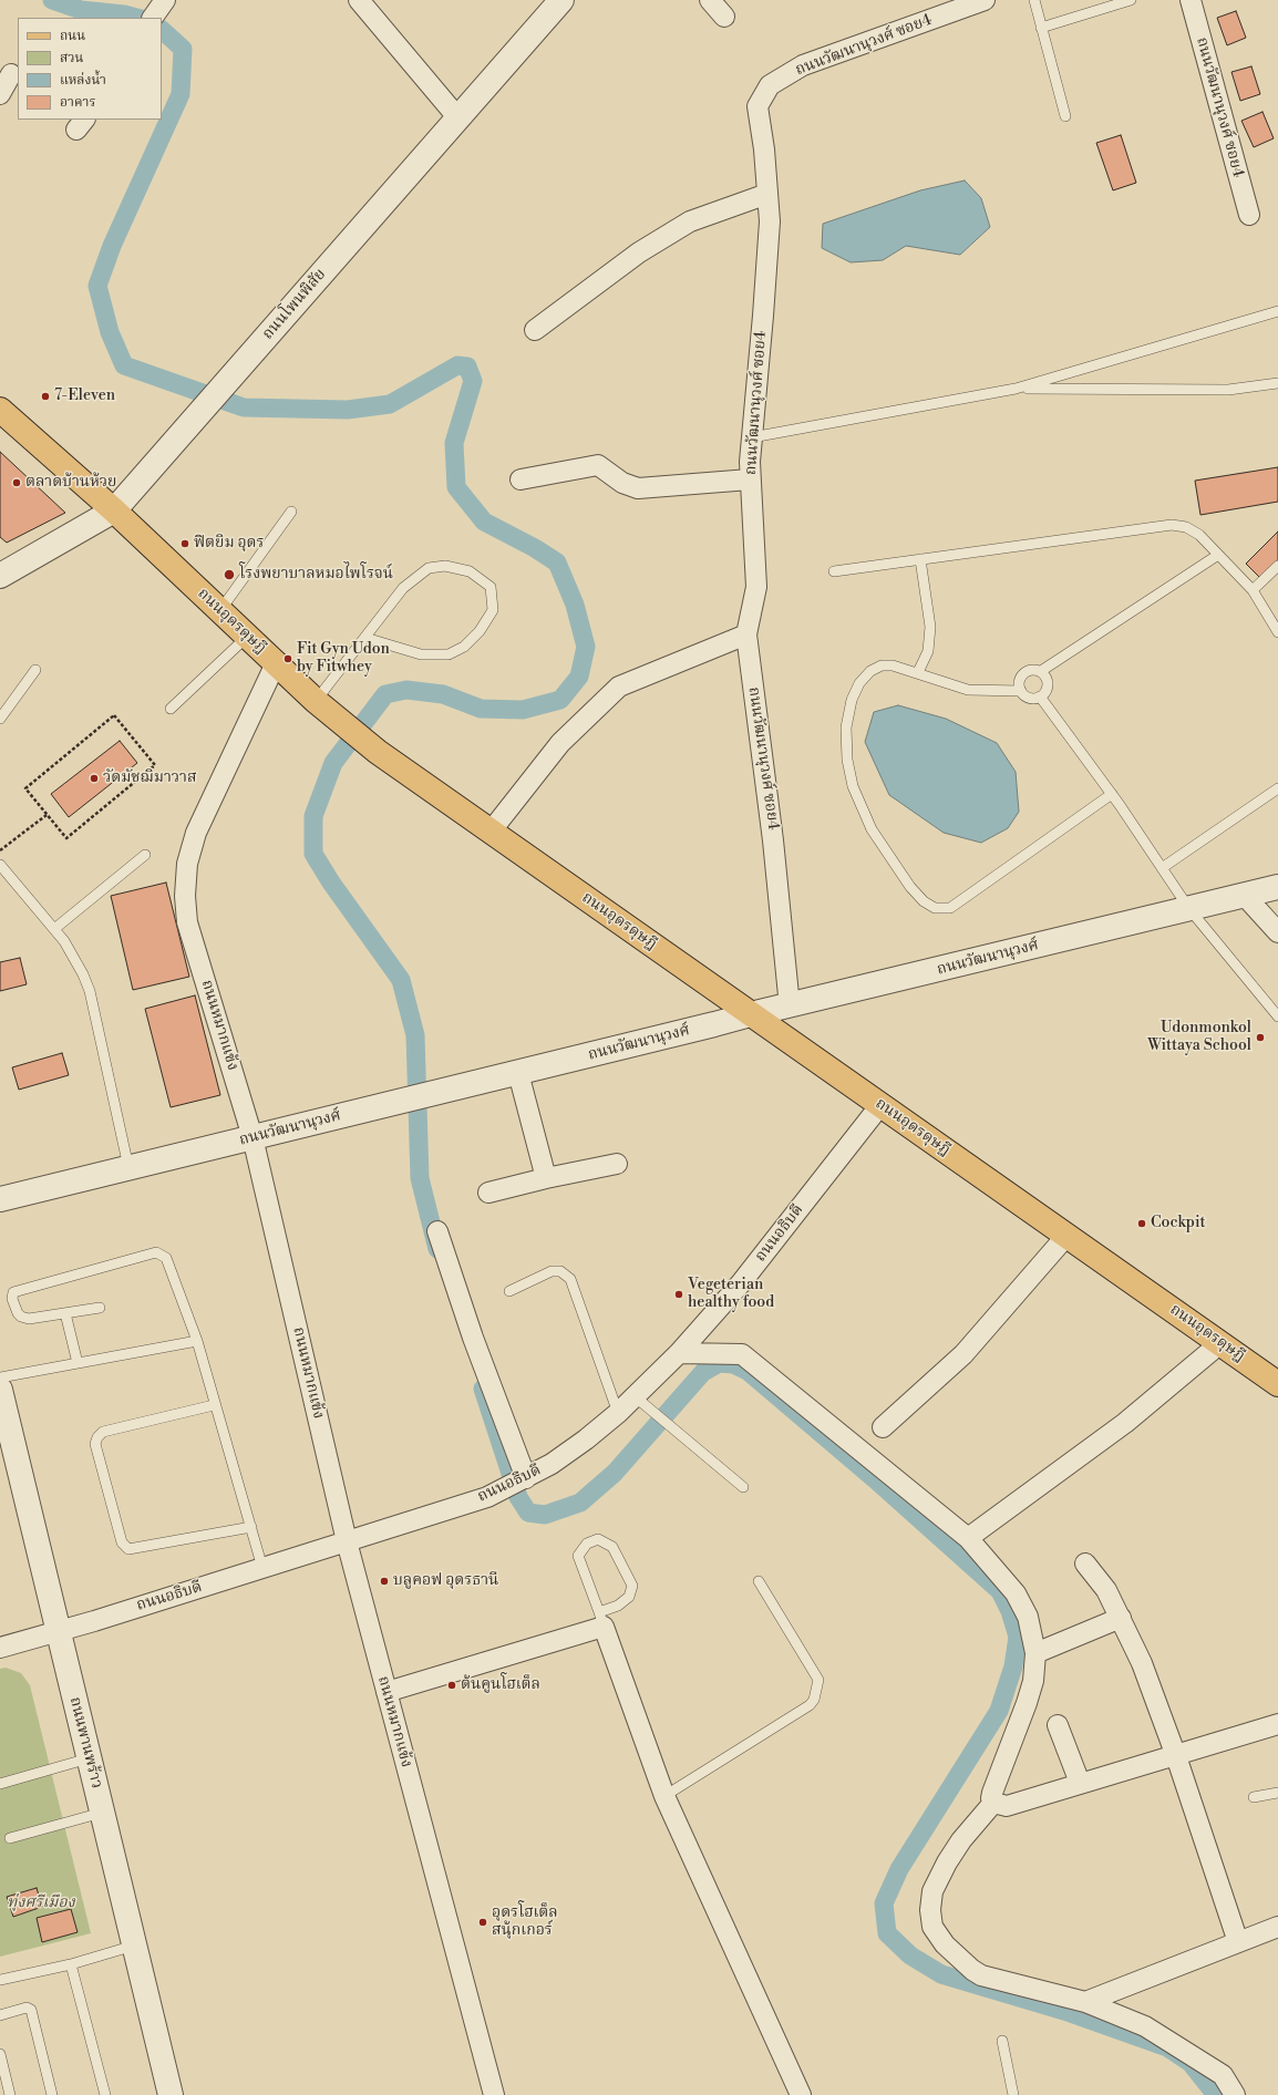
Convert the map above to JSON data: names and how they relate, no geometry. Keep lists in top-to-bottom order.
{
  "streets": {
    "main road": ["ถนนอุดรดุษฎี"],
    "street": [
      "ถนนวัฒนานุวงศ์ ซอย4",
      "ถนนโพนพิสัย",
      "ถนนวัฒนานุวงศ์",
      "ถนนหมากแข้ง",
      "ถนนอธิบดี",
      "ถนนพานพร้าว"
    ]
  },
  "crossings": [
    ["ถนนวัฒนานุวงศ์ ซอย4", "ถนนวัฒนานุวงศ์"],
    ["ถนนโพนพิสัย", "ถนนอุดรดุษฎี"],
    ["ถนนอุดรดุษฎี", "ถนนวัฒนานุวงศ์"],
    ["ถนนอุดรดุษฎี", "ถนนหมากแข้ง"],
    ["ถนนอุดรดุษฎี", "ถนนอธิบดี"],
    ["ถนนวัฒนานุวงศ์", "ถนนหมากแข้ง"],
    ["ถนนหมากแข้ง", "ถนนอธิบดี"],
    ["ถนนอธิบดี", "ถนนพานพร้าว"]
  ],
  "parks": ["ทุ่งศรีเมือง"],
  "places": [
    "7-Eleven",
    "ตลาดบ้านห้วย",
    "ฟิตยิม อุดร",
    "โรงพยาบาลหมอไพโรจน์",
    "Fit Gyn Udon by Fitwhey",
    "วัดมัชฌิมาวาส",
    "Udonmonkol Wittaya School",
    "Cockpit",
    "Vegeterian healthy food",
    "บลูคอฟ อุดรธานี",
    "ต้นคูนโฮเต็ล",
    "อุดรโฮเต็ล สนุ้กเกอร์"
  ],
  "legend": [
    "ถนน",
    "สวน",
    "แหล่งน้ำ",
    "อาคาร"
  ]
}
